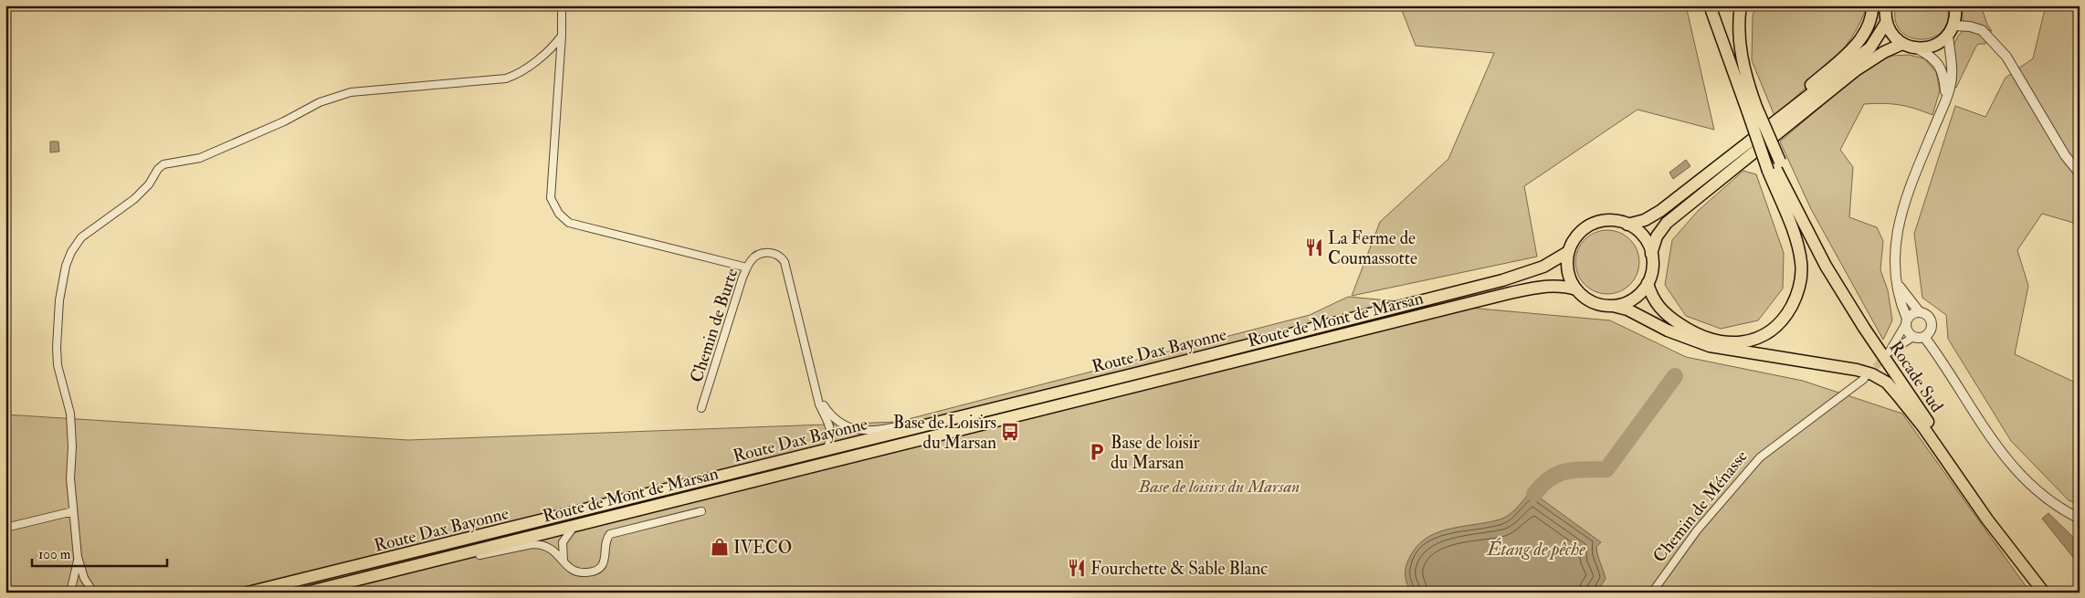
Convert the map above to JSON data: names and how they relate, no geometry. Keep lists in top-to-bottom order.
{
  "streets": {
    "main road": ["Route de Mont de Marsan", "Route Dax Bayonne", "Rocade Sud"],
    "street": ["Chemin de Burte", "Chemin de Ménasse"]
  },
  "crossings": [
    ["Route de Mont de Marsan", "Route Dax Bayonne"],
    ["Chemin de Burte", "Route Dax Bayonne"]
  ],
  "water": ["Étang de pêche"],
  "parks": ["Base de loisirs du Marsan"],
  "places": {
    "restaurant": ["La Ferme de Coumassotte", "Fourchette & Sable Blanc"],
    "bus stop": ["Base de Loisirs du Marsan"],
    "parking": ["Base de loisir du Marsan"],
    "shop": ["IVECO"]
  },
  "scale_bar": "100 m"
}
